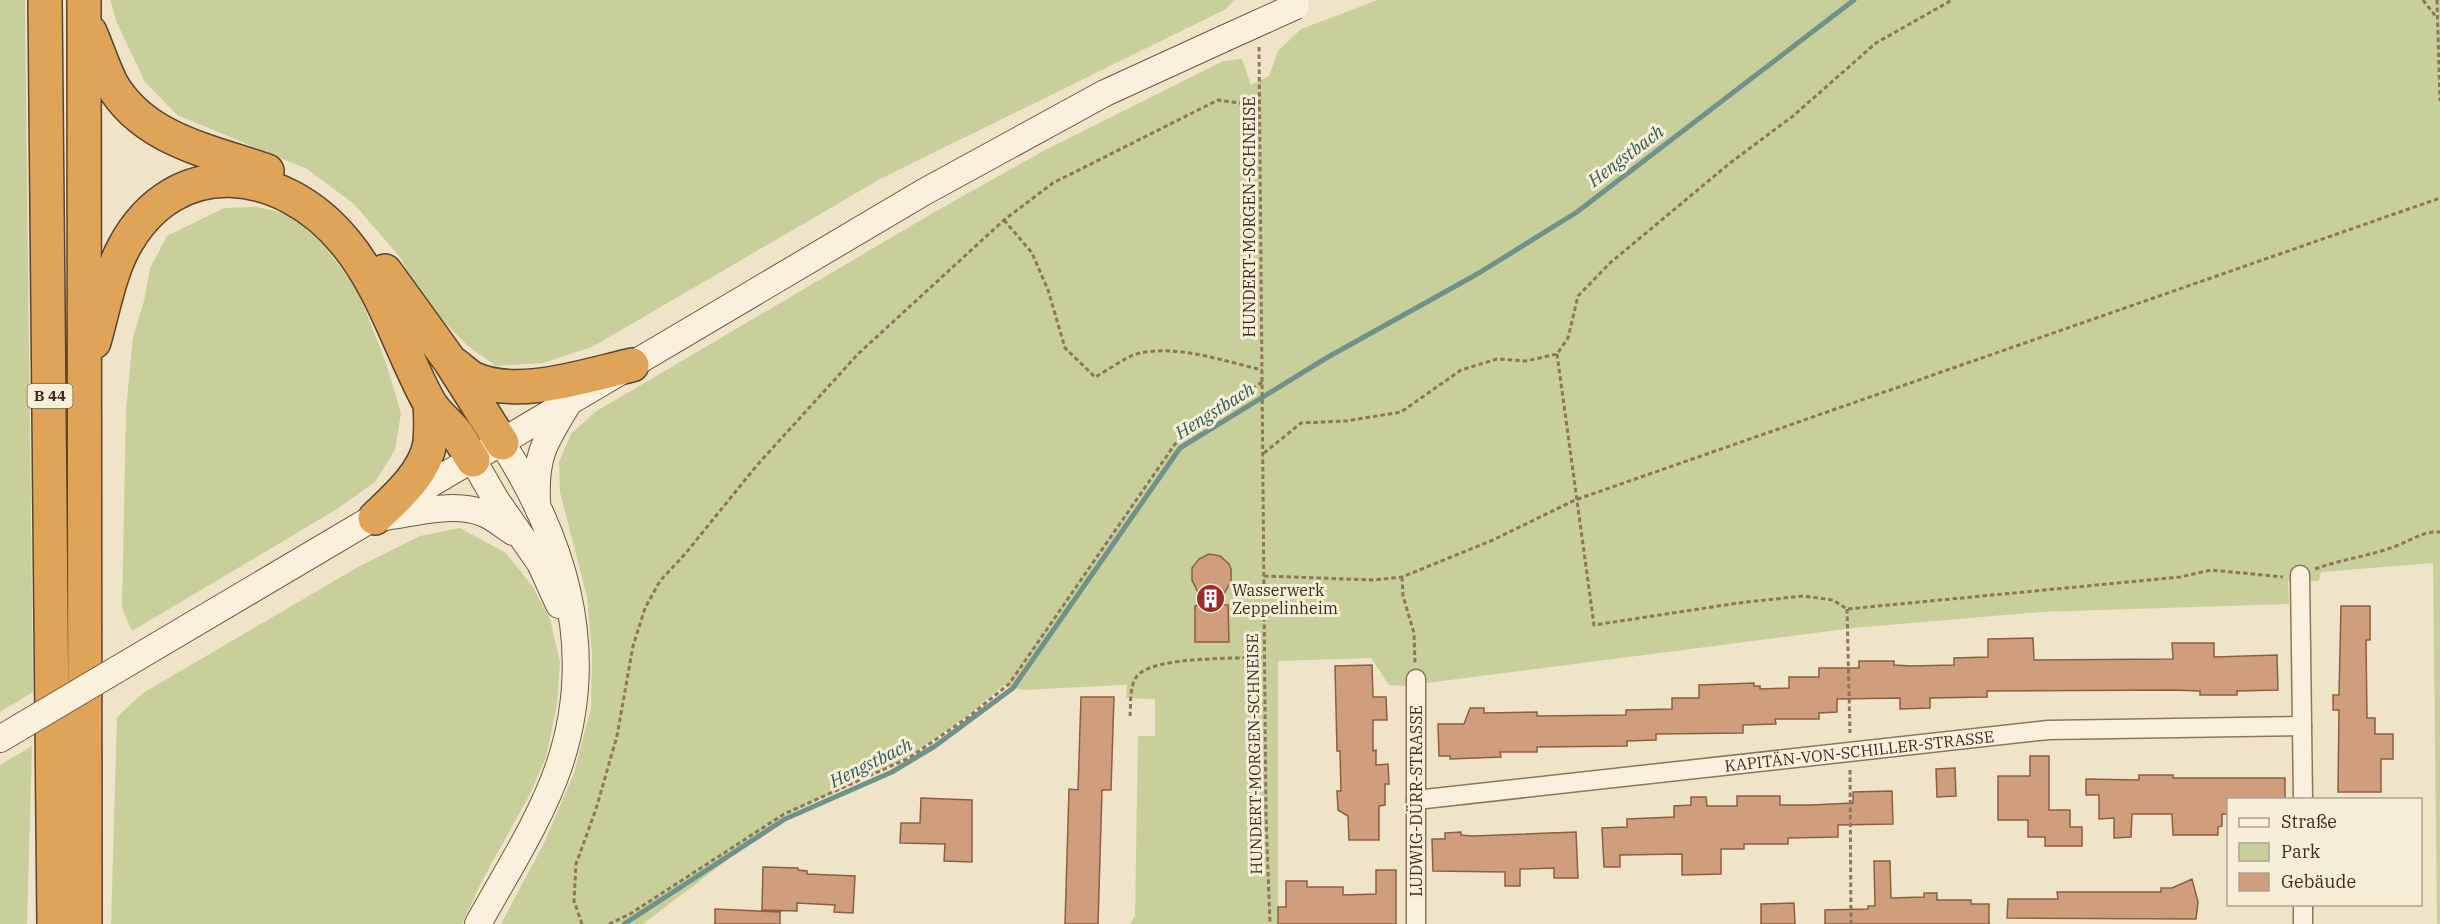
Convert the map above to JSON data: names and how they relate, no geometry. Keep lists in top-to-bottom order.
{
  "streets": {
    "highway": ["B 44"],
    "street": ["KAPITÄN-VON-SCHILLER-STRASSE", "LUDWIG-DÜRR-STRASSE"],
    "path": ["HUNDERT-MORGEN-SCHNEISE"]
  },
  "crossings": [
    ["KAPITÄN-VON-SCHILLER-STRASSE", "LUDWIG-DÜRR-STRASSE"]
  ],
  "water": ["Hengstbach"],
  "places": {
    "building": ["Wasserwerk Zeppelinheim"]
  },
  "legend": ["Straße", "Park", "Gebäude"]
}
